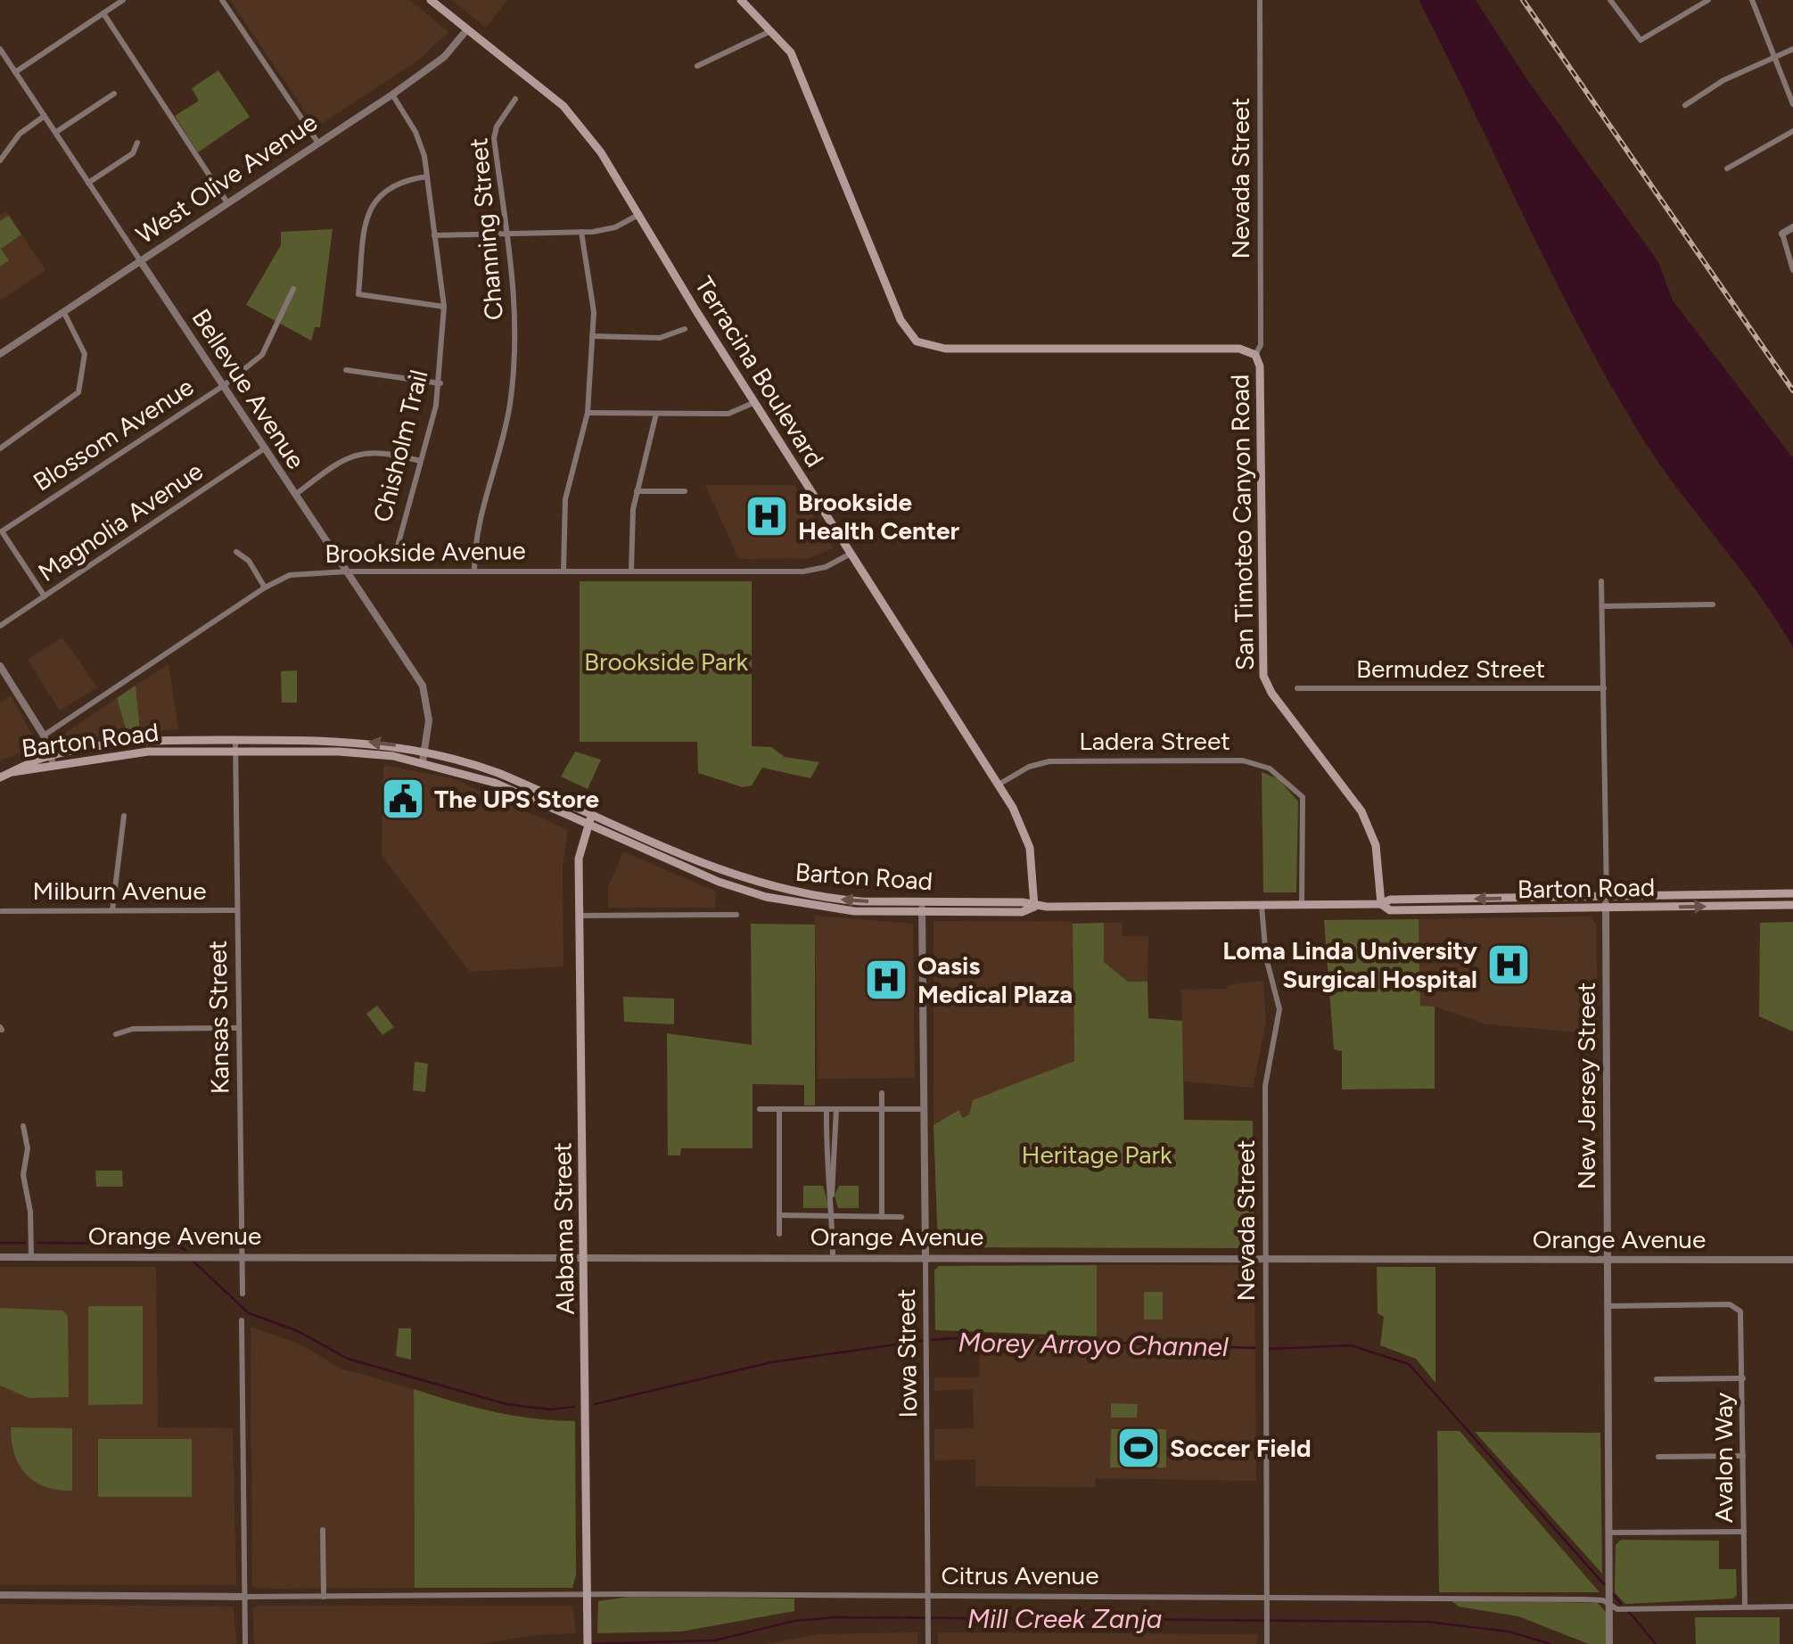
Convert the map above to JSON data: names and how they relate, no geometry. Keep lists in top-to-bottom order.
{
  "streets": {
    "main road": [
      "Terracina Boulevard",
      "San Timoteo Canyon Road",
      "Barton Road",
      "Alabama Street"
    ],
    "street": [
      "West Olive Avenue",
      "Nevada Street",
      "Channing Street",
      "Bellevue Avenue",
      "Blossom Avenue",
      "Chisholm Trail",
      "Magnolia Avenue",
      "Brookside Avenue",
      "Bermudez Street",
      "Ladera Street",
      "Milburn Avenue",
      "Kansas Street",
      "New Jersey Street",
      "Orange Avenue",
      "Iowa Street",
      "Avalon Way",
      "Citrus Avenue"
    ]
  },
  "crossings": [
    ["West Olive Avenue", "Terracina Boulevard"],
    ["West Olive Avenue", "Bellevue Avenue"],
    ["West Olive Avenue", "Chisholm Trail"],
    ["Nevada Street", "San Timoteo Canyon Road"],
    ["Nevada Street", "Barton Road"],
    ["Nevada Street", "Orange Avenue"],
    ["Nevada Street", "Citrus Avenue"],
    ["Channing Street", "Brookside Avenue"],
    ["Terracina Boulevard", "Brookside Avenue"],
    ["Terracina Boulevard", "Barton Road"],
    ["Terracina Boulevard", "Ladera Street"],
    ["Bellevue Avenue", "Blossom Avenue"],
    ["Bellevue Avenue", "Magnolia Avenue"],
    ["Bellevue Avenue", "Brookside Avenue"],
    ["Bellevue Avenue", "Barton Road"],
    ["Blossom Avenue", "Magnolia Avenue"],
    ["San Timoteo Canyon Road", "Barton Road"],
    ["Bermudez Street", "New Jersey Street"],
    ["Barton Road", "Ladera Street"],
    ["Barton Road", "Kansas Street"],
    ["Barton Road", "New Jersey Street"],
    ["Barton Road", "Alabama Street"],
    ["Barton Road", "Iowa Street"],
    ["Milburn Avenue", "Kansas Street"],
    ["Kansas Street", "Orange Avenue"],
    ["New Jersey Street", "Orange Avenue"],
    ["New Jersey Street", "Avalon Way"],
    ["New Jersey Street", "Citrus Avenue"],
    ["Alabama Street", "Orange Avenue"],
    ["Alabama Street", "Citrus Avenue"],
    ["Orange Avenue", "Iowa Street"],
    ["Iowa Street", "Citrus Avenue"],
    ["Avalon Way", "Citrus Avenue"]
  ],
  "water": ["Morey Arroyo Channel", "Mill Creek Zanja"],
  "parks": ["Brookside Park", "Heritage Park"],
  "places": {
    "hospital": ["Brookside Health Center", "Loma Linda University Surgical Hospital", "Oasis Medical Plaza"],
    "public building": ["The UPS Store"],
    "sports": ["Soccer Field"]
  }
}
